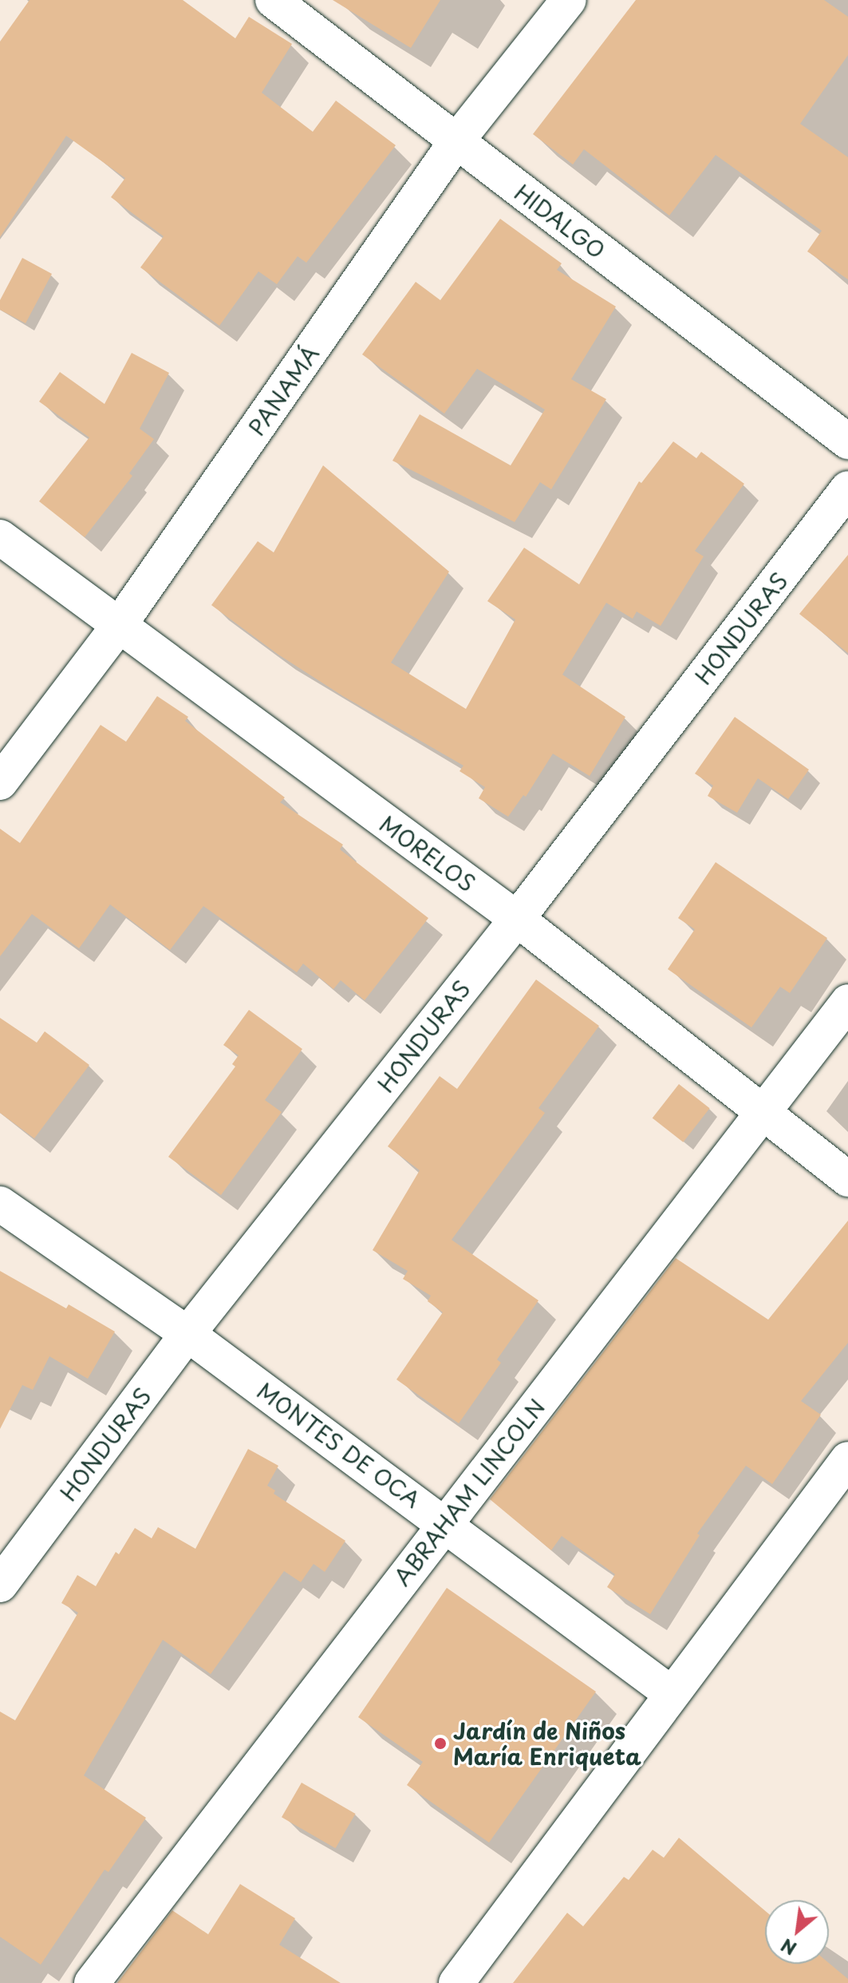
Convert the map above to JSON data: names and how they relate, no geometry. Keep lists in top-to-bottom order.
{
  "streets": {
    "street": [
      "HIDALGO",
      "PANAMÁ",
      "HONDURAS",
      "MORELOS",
      "MONTES DE OCA",
      "ABRAHAM LINCOLN"
    ]
  },
  "crossings": [
    ["HIDALGO", "PANAMÁ"],
    ["PANAMÁ", "MORELOS"],
    ["HONDURAS", "MORELOS"],
    ["HONDURAS", "MONTES DE OCA"],
    ["MORELOS", "ABRAHAM LINCOLN"],
    ["MONTES DE OCA", "ABRAHAM LINCOLN"]
  ],
  "places": ["Jardín de Niños María Enriqueta"],
  "north": "bottom left"
}
